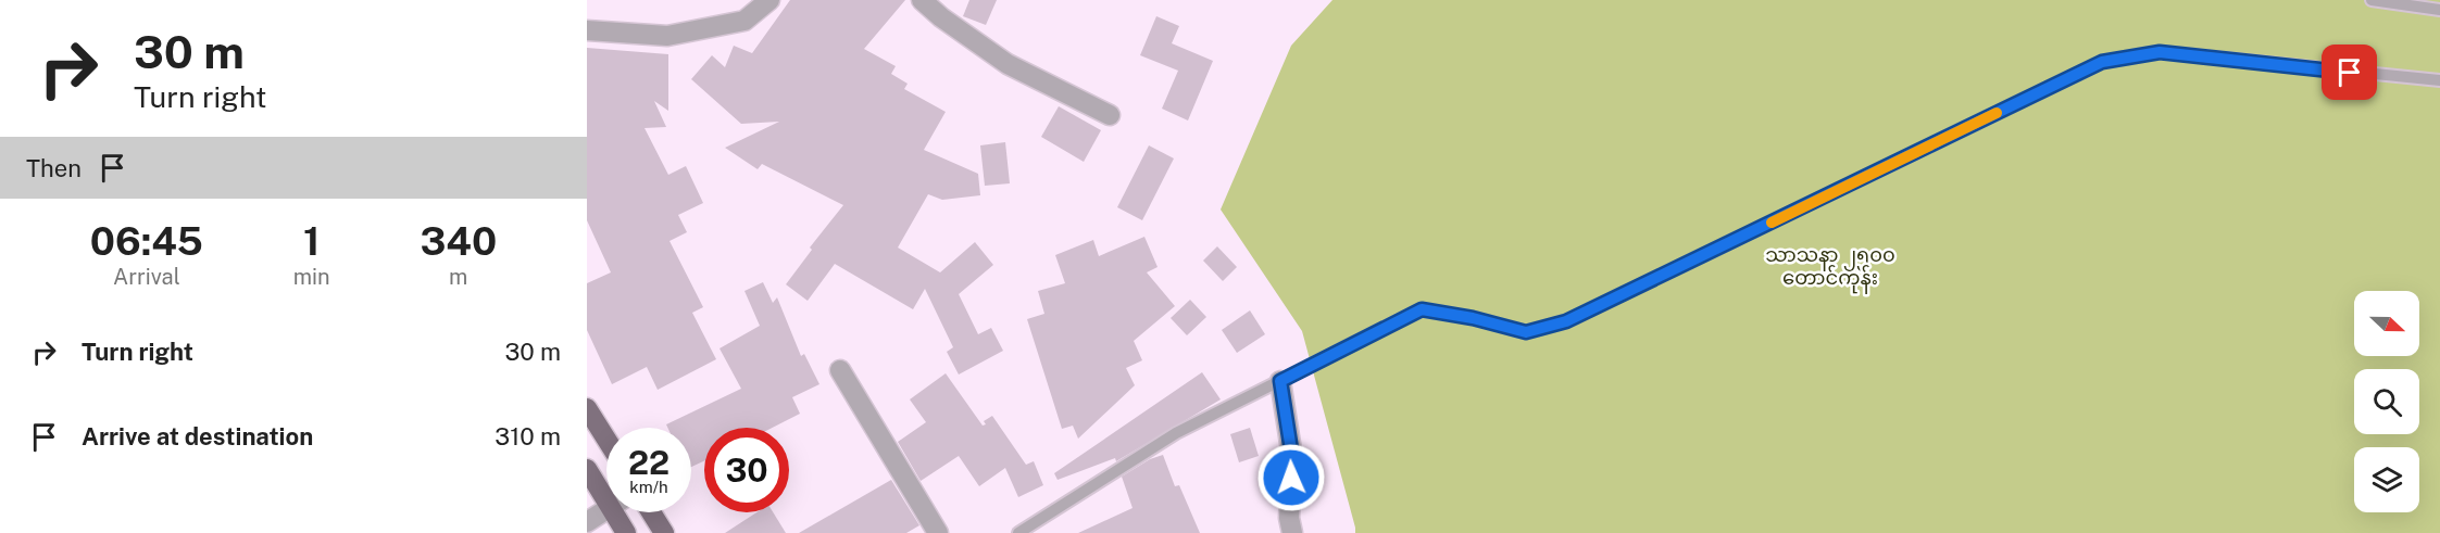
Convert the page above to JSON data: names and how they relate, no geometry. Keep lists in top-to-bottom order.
{
  "parks": ["သာသနာ ၂၅၀၀ တောင်ကုန်း"],
  "north": "right",
  "page": {
    "turn": ["30 m", "Turn right"],
    "then": "Then",
    "eta": [
      "06:45",
      "Arrival",
      "1",
      "min",
      "340",
      "m"
    ],
    "list": [
      {
        "name": "Turn right",
        "value": "30 m"
      },
      {
        "name": "Arrive at destination",
        "value": "310 m"
      }
    ],
    "speed": "22 km/h",
    "limit": "30"
  }
}
